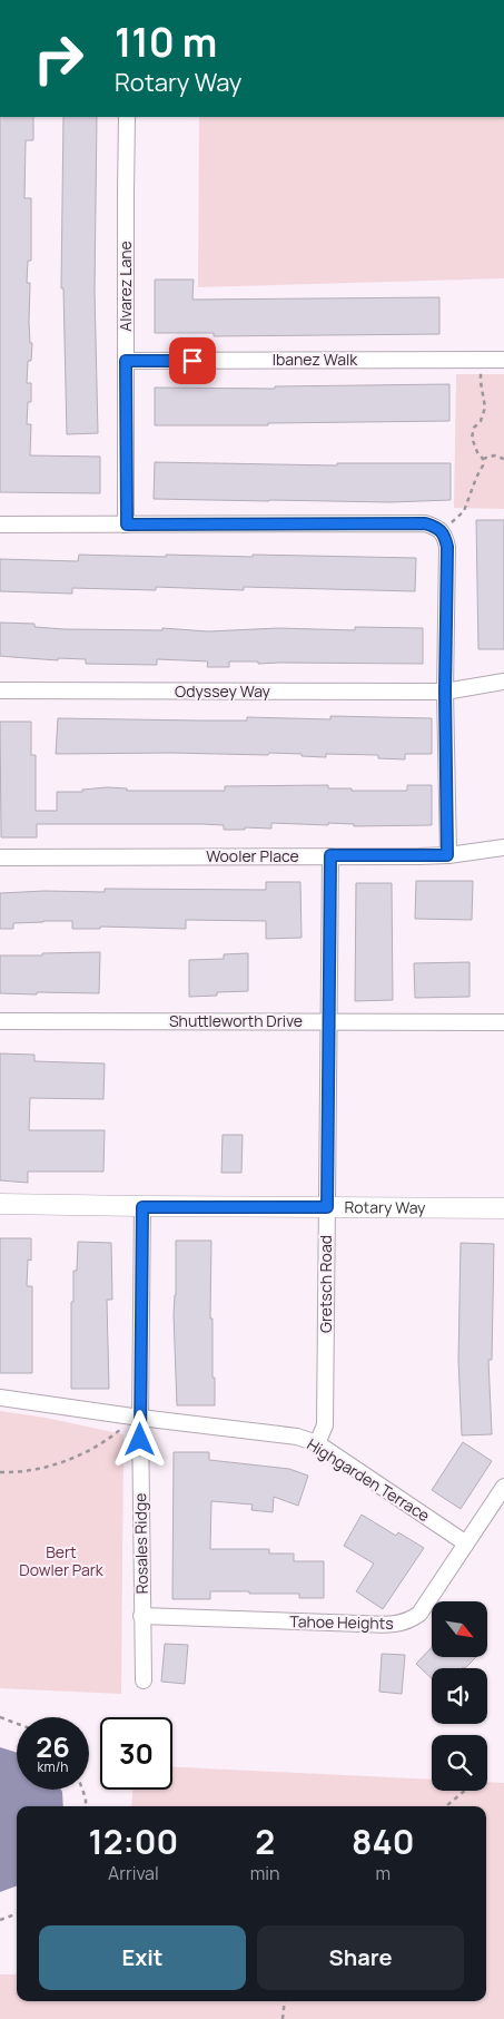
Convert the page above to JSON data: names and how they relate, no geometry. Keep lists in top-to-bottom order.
{
  "streets": {
    "street": [
      "Alvarez Lane",
      "Ibanez Walk",
      "Odyssey Way",
      "Wooler Place",
      "Shuttleworth Drive",
      "Rotary Way",
      "Gretsch Road",
      "Highgarden Terrace",
      "Rosales Ridge",
      "Tahoe Heights"
    ]
  },
  "crossings": [
    ["Alvarez Lane", "Ibanez Walk"],
    ["Wooler Place", "Gretsch Road"],
    ["Shuttleworth Drive", "Gretsch Road"],
    ["Rotary Way", "Gretsch Road"],
    ["Rotary Way", "Rosales Ridge"],
    ["Gretsch Road", "Highgarden Terrace"],
    ["Highgarden Terrace", "Rosales Ridge"],
    ["Highgarden Terrace", "Tahoe Heights"],
    ["Rosales Ridge", "Tahoe Heights"]
  ],
  "parks": ["Bert Dowler Park"],
  "north": "bottom right",
  "page": {
    "turn": ["110 m", "Rotary Way"],
    "speed": "26 km/h",
    "limit": "30",
    "eta": [
      "12:00",
      "Arrival",
      "2",
      "min",
      "840",
      "m"
    ],
    "buttons": ["Exit", "Share"]
  }
}
